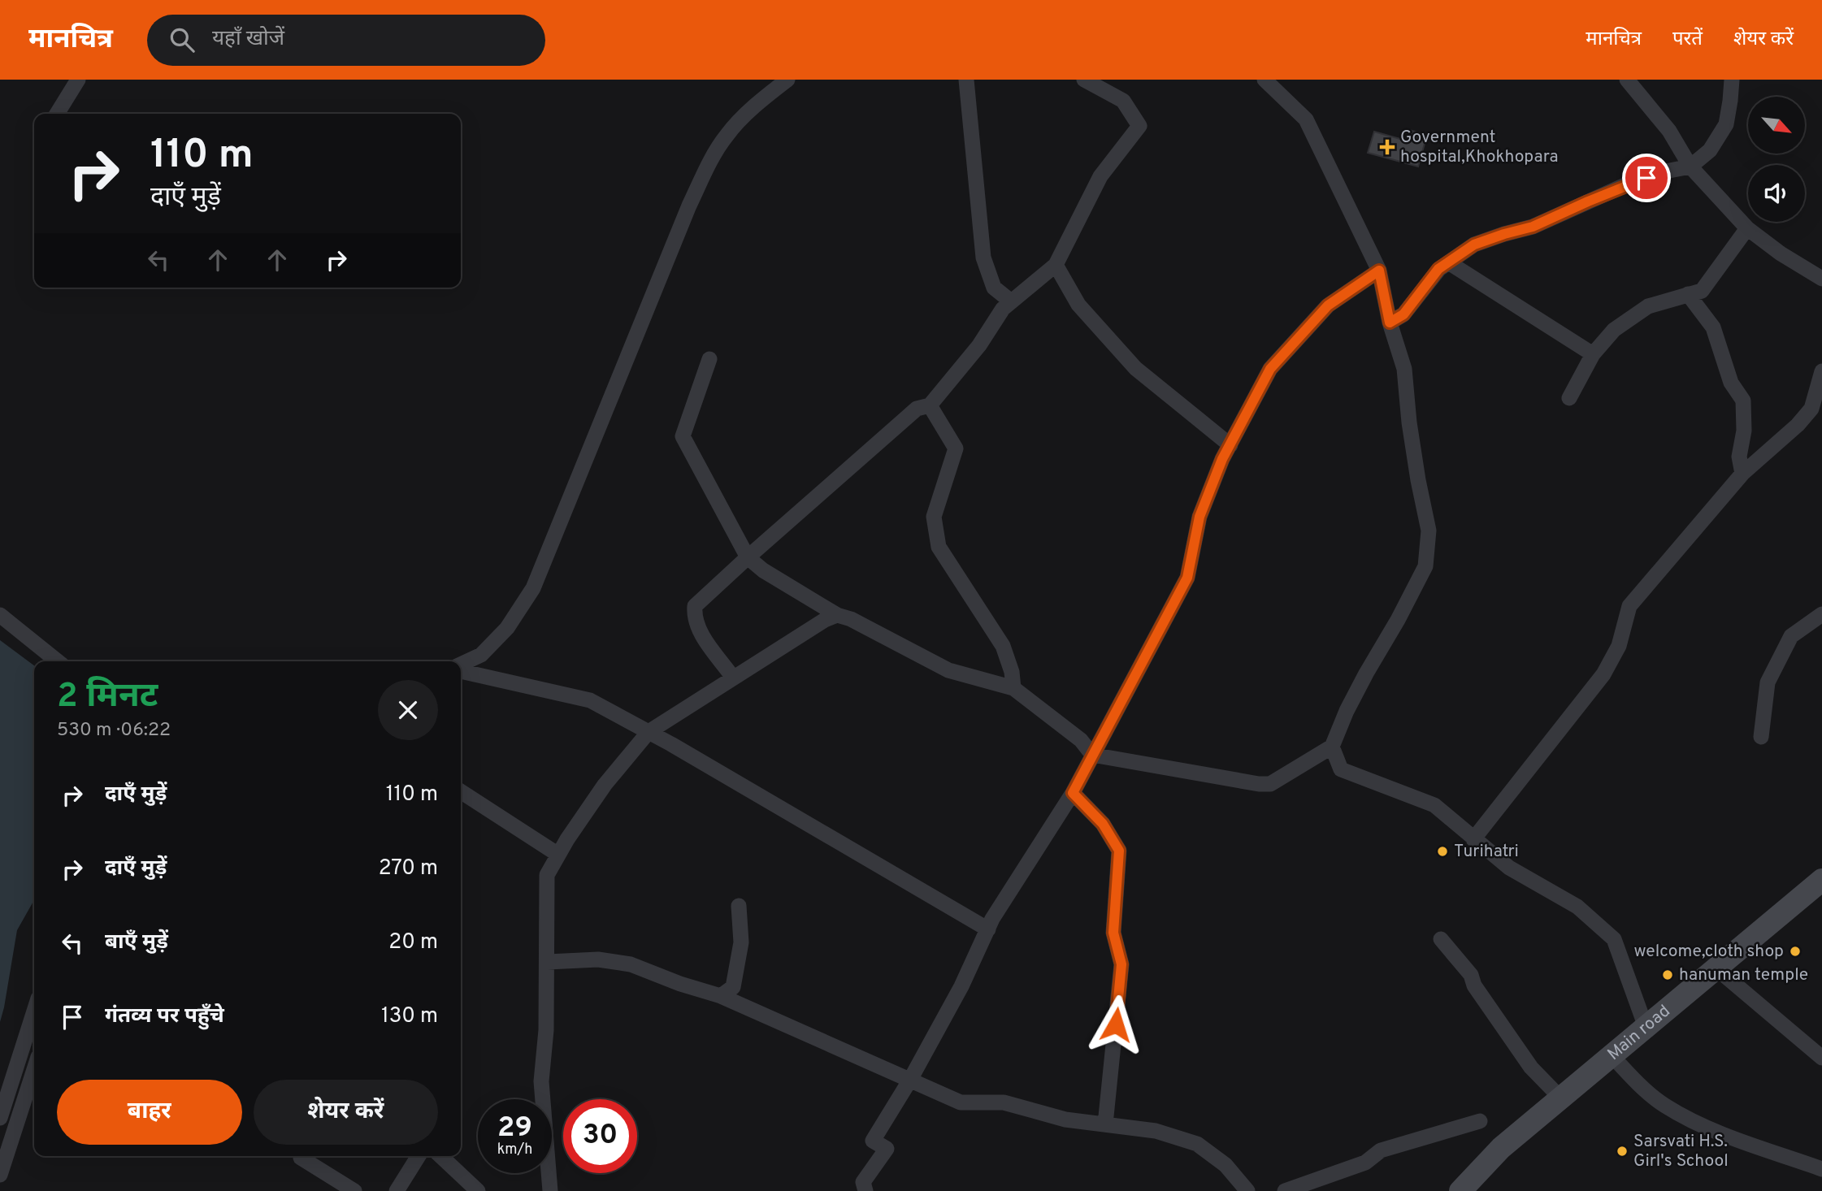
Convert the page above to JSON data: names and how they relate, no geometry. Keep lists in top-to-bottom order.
{
  "streets": {
    "street": ["Main road"]
  },
  "places": {
    "health": ["Government hospital,Khokhopara"],
    "other": [
      "Turihatri",
      "welcome,cloth shop",
      "hanuman temple",
      "Sarsvati H.S. Girl's School"
    ]
  },
  "north": "bottom right",
  "page": {
    "header": "मानचित्र",
    "search": "यहाँ खोजें",
    "nav": ["मानचित्र", "परतें", "शेयर करें"],
    "turn": ["110 m", "दाएँ मुड़ें"],
    "heading": ["2 मिनट", "530 m · 06:22"],
    "list": [
      {
        "name": "दाएँ मुड़ें",
        "value": "110 m"
      },
      {
        "name": "दाएँ मुड़ें",
        "value": "270 m"
      },
      {
        "name": "बाएँ मुड़ें",
        "value": "20 m"
      },
      {
        "name": "गंतव्य पर पहुँचे",
        "value": "130 m"
      }
    ],
    "buttons": ["बाहर", "शेयर करें"],
    "speed": "29 km/h",
    "limit": "30"
  }
}
